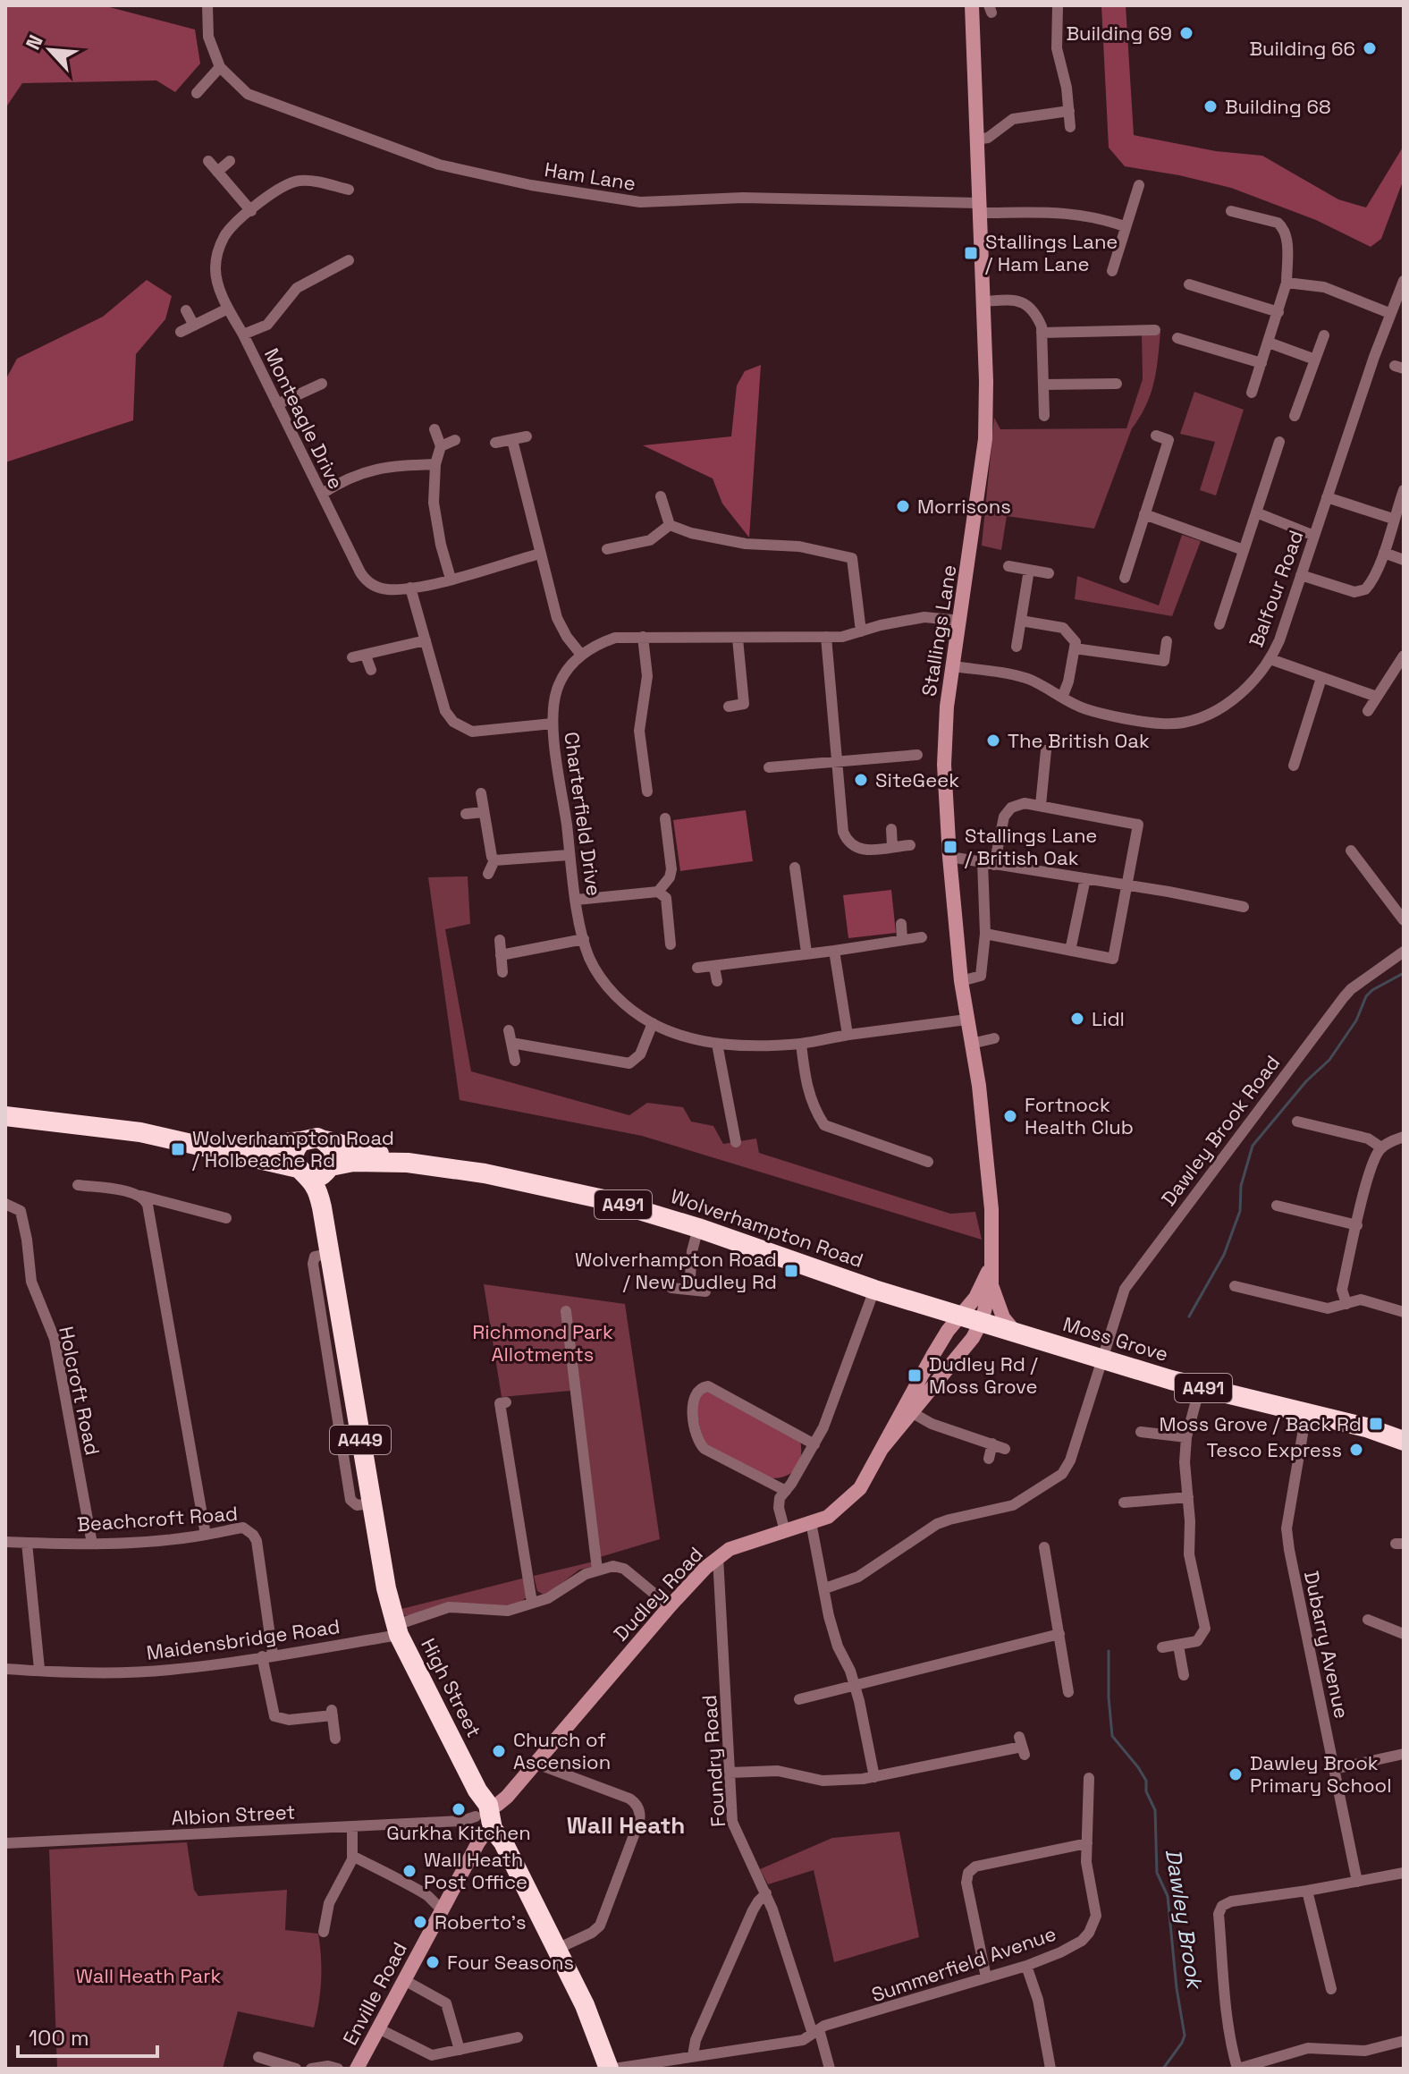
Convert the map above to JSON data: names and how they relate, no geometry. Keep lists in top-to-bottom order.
{
  "streets": {
    "highway": [
      "A491",
      "Wolverhampton Road",
      "Moss Grove",
      "A449",
      "High Street"
    ],
    "main road": ["Stallings Lane", "Dudley Road", "Enville Road"],
    "street": [
      "Ham Lane",
      "Monteagle Drive",
      "Balfour Road",
      "Charterfield Drive",
      "Dawley Brook Road",
      "Holcroft Road",
      "Beachcroft Road",
      "Maidensbridge Road",
      "Dubarry Avenue",
      "Foundry Road",
      "Albion Street",
      "Summerfield Avenue"
    ]
  },
  "crossings": [
    ["Ham Lane", "Stallings Lane"],
    ["Balfour Road", "Stallings Lane"],
    ["Stallings Lane", "Charterfield Drive"],
    ["Stallings Lane", "Wolverhampton Road"],
    ["Stallings Lane", "Moss Grove"],
    ["Stallings Lane", "Dudley Road"],
    ["Dawley Brook Road", "Moss Grove"],
    ["Wolverhampton Road", "Moss Grove"],
    ["Wolverhampton Road", "A449"],
    ["Wolverhampton Road", "Dudley Road"],
    ["Moss Grove", "Dudley Road"],
    ["Moss Grove", "Dubarry Avenue"],
    ["Holcroft Road", "Beachcroft Road"],
    ["A449", "Maidensbridge Road"],
    ["A449", "High Street"],
    ["Beachcroft Road", "Maidensbridge Road"],
    ["Dudley Road", "High Street"],
    ["Dudley Road", "Foundry Road"],
    ["Dudley Road", "Albion Street"],
    ["Maidensbridge Road", "High Street"],
    ["High Street", "Albion Street"],
    ["High Street", "Enville Road"],
    ["Foundry Road", "Summerfield Avenue"]
  ],
  "districts": ["Wall Heath"],
  "water": ["Dawley Brook"],
  "parks": ["Richmond Park Allotments", "Wall Heath Park"],
  "places": {
    "other": [
      "Building 69",
      "Building 66",
      "Building 68",
      "Morrisons",
      "The British Oak",
      "SiteGeek",
      "Lidl",
      "Fortnock Health Club",
      "Tesco Express",
      "Church of Ascension",
      "Dawley Brook Primary School",
      "Gurkha Kitchen",
      "Wall Heath Post Office",
      "Roberto's",
      "Four Seasons"
    ],
    "transit": [
      "Stallings Lane / Ham Lane",
      "Stallings Lane / British Oak",
      "Wolverhampton Road / Holbeache Rd",
      "Wolverhampton Road / New Dudley Rd",
      "Dudley Rd / Moss Grove",
      "Moss Grove / Back Rd"
    ]
  },
  "scale_bar": "100 m",
  "north": "top left"
}
